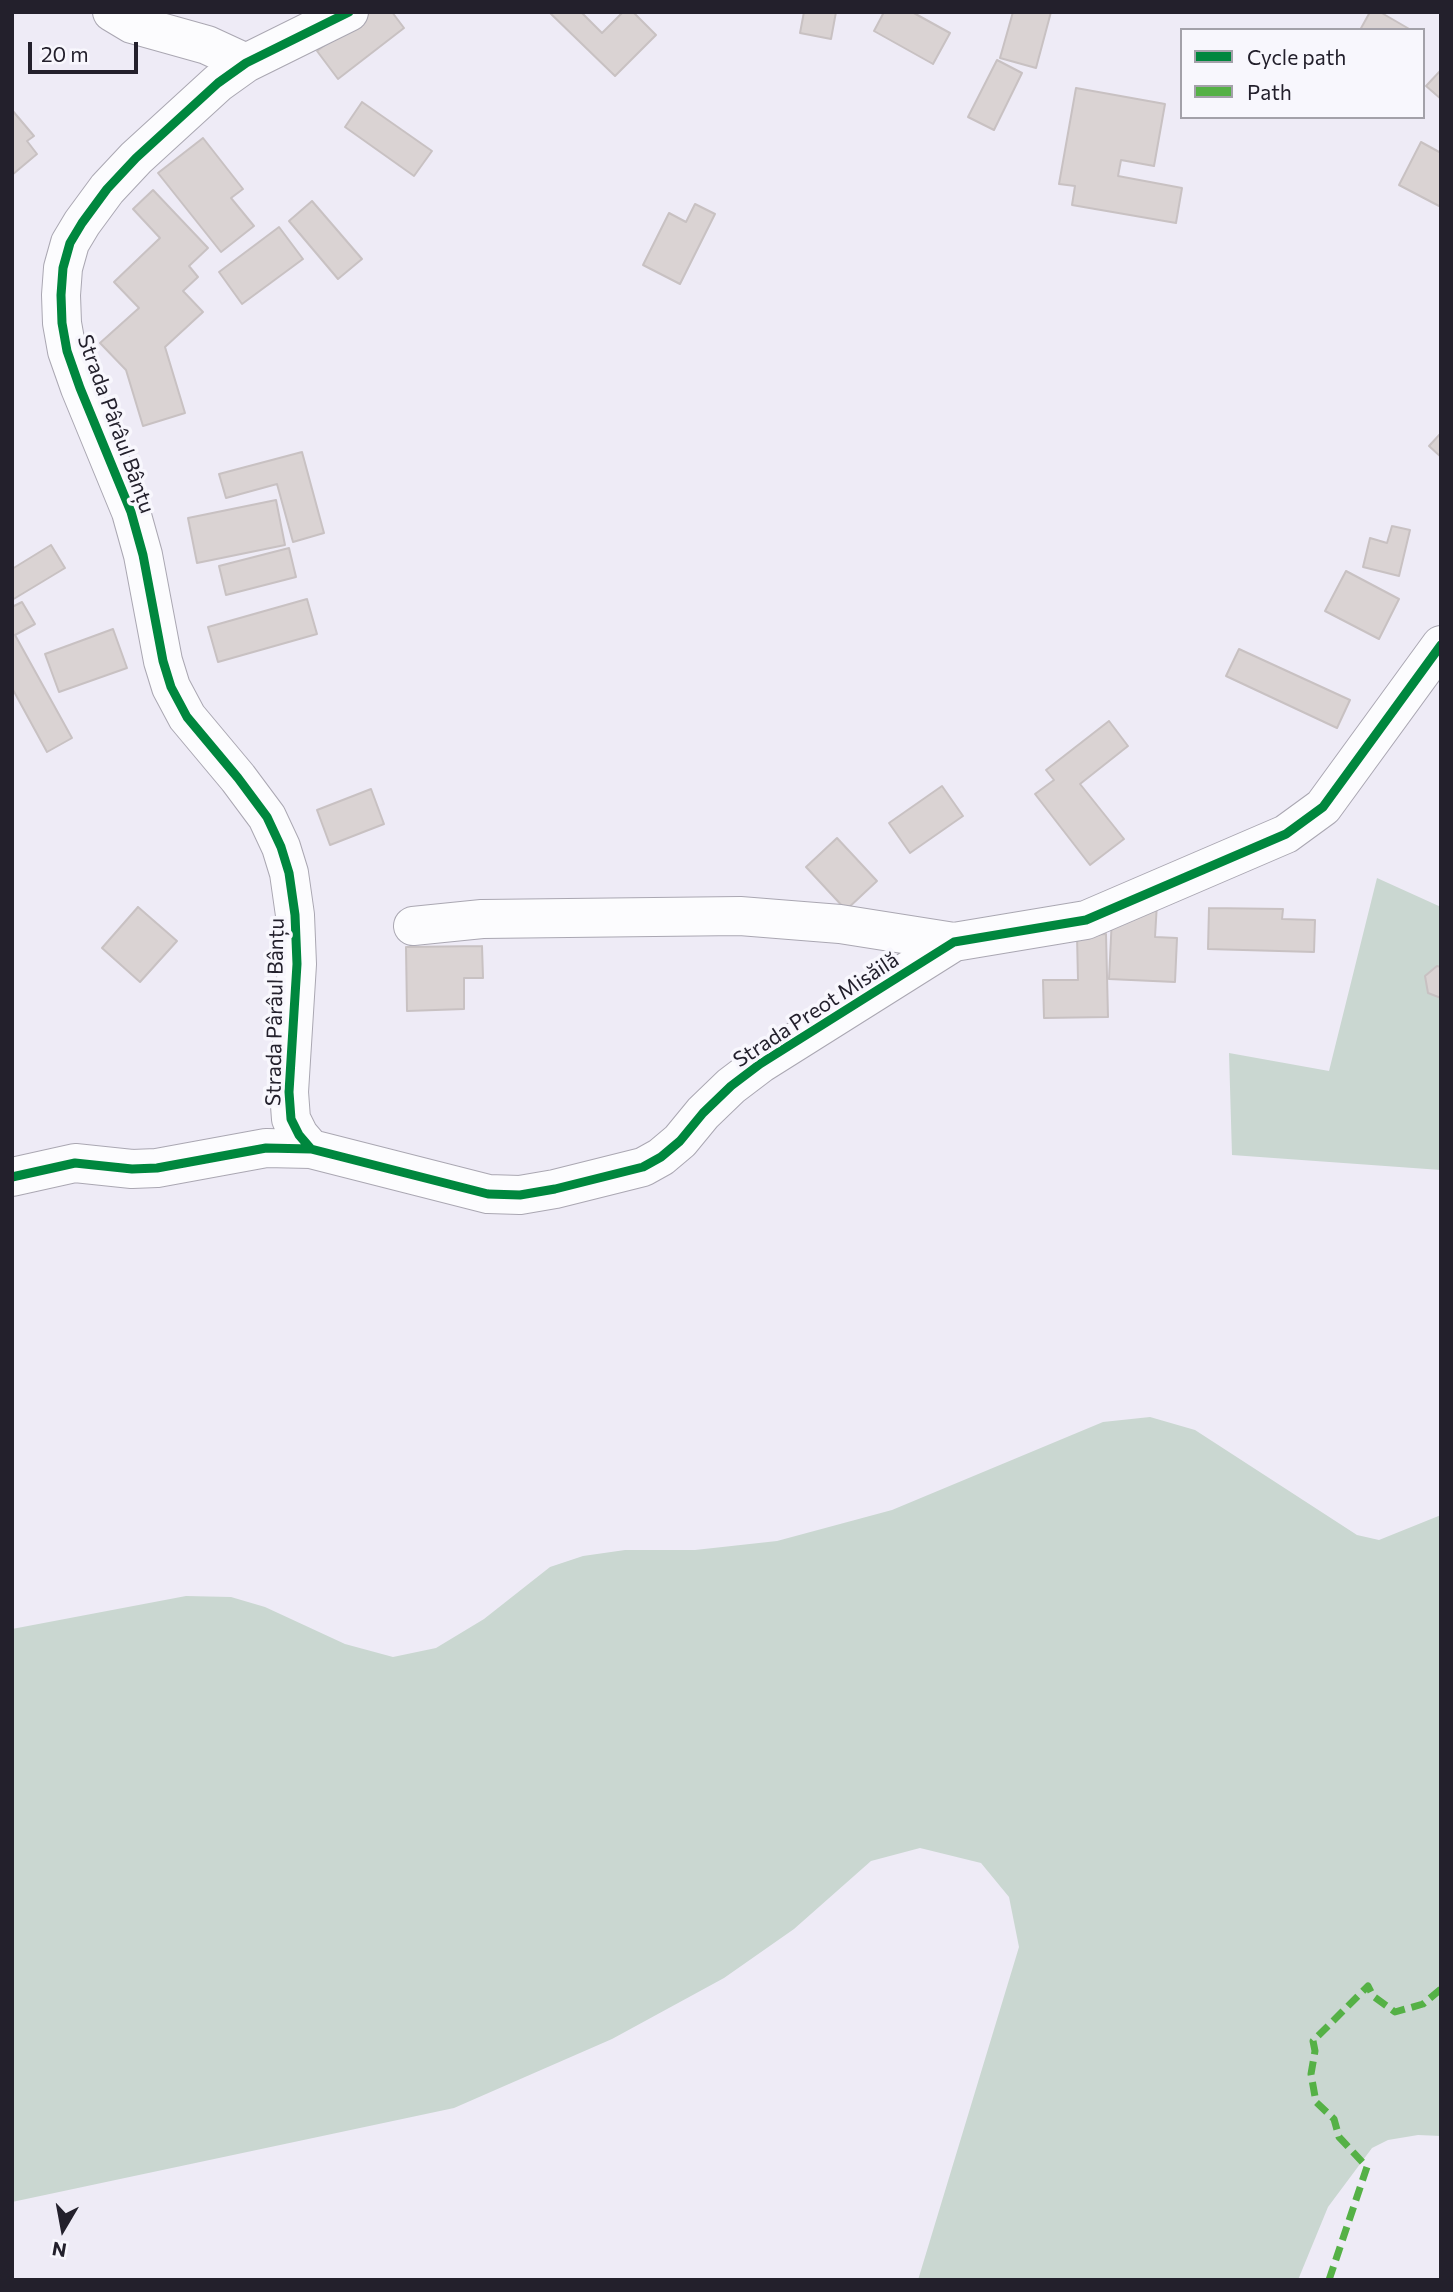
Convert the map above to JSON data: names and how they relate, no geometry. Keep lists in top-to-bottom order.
{
  "streets": {
    "street": ["Strada Pârâul Bânțu", "Strada Preot Misăilă"]
  },
  "crossings": [
    ["Strada Pârâul Bânțu", "Strada Preot Misăilă"]
  ],
  "legend": ["Cycle path", "Path"],
  "scale_bar": "20 m",
  "north": "bottom"
}
